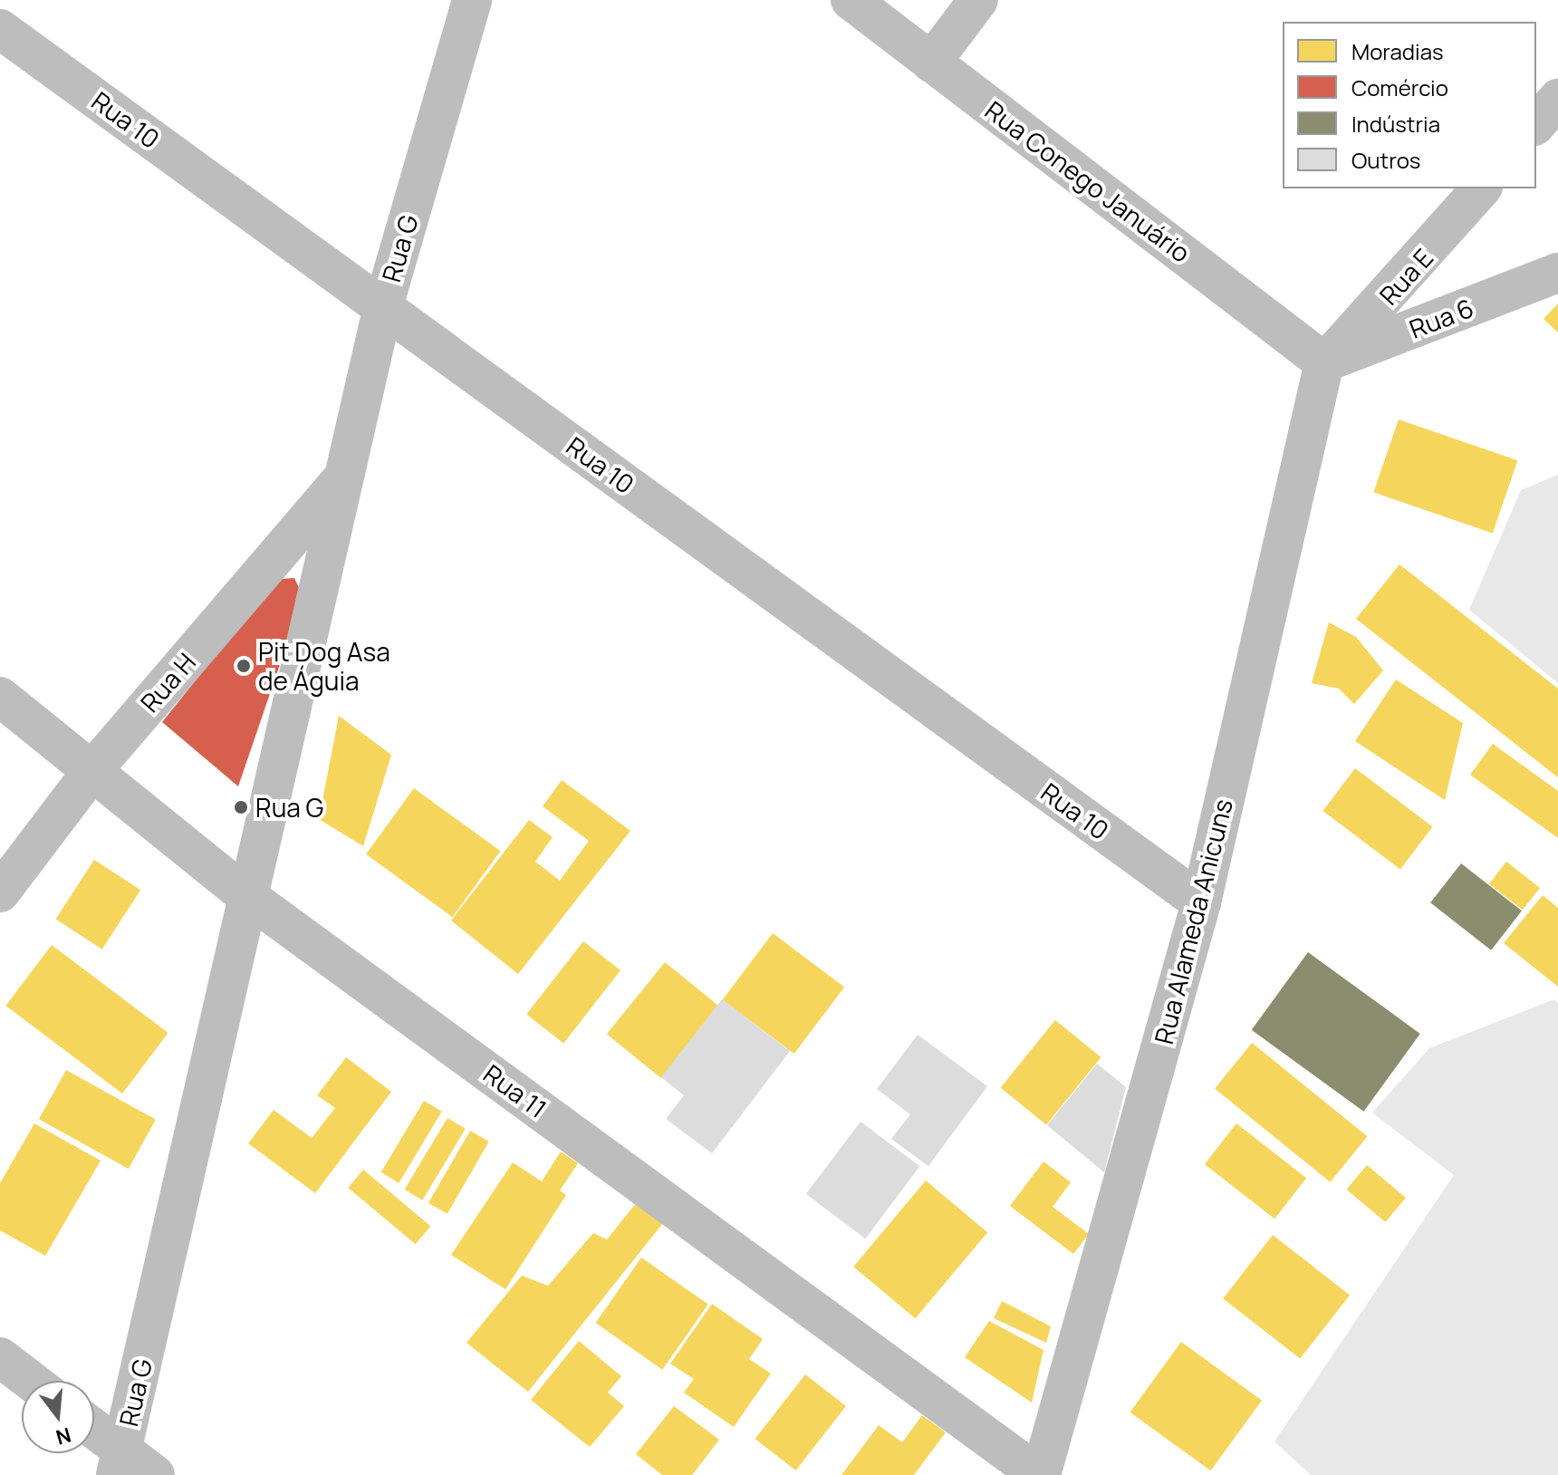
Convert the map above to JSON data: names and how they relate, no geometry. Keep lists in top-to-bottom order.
{
  "streets": {
    "street": [
      "Rua 10",
      "Rua Conego Januário",
      "Rua G",
      "Rua E",
      "Rua 6",
      "Rua H",
      "Rua Alameda Anicuns",
      "Rua 11"
    ]
  },
  "crossings": [
    ["Rua 10", "Rua G"],
    ["Rua 10", "Rua Alameda Anicuns"],
    ["Rua Conego Januário", "Rua E"],
    ["Rua Conego Januário", "Rua 6"],
    ["Rua Conego Januário", "Rua Alameda Anicuns"],
    ["Rua G", "Rua H"],
    ["Rua G", "Rua 11"],
    ["Rua E", "Rua 6"],
    ["Rua E", "Rua Alameda Anicuns"],
    ["Rua 6", "Rua Alameda Anicuns"],
    ["Rua H", "Rua 11"],
    ["Rua Alameda Anicuns", "Rua 11"]
  ],
  "places": ["Pit Dog Asa de Águia", "Rua G"],
  "legend": [
    "Moradias",
    "Comércio",
    "Indústria",
    "Outros"
  ],
  "north": "bottom"
}
